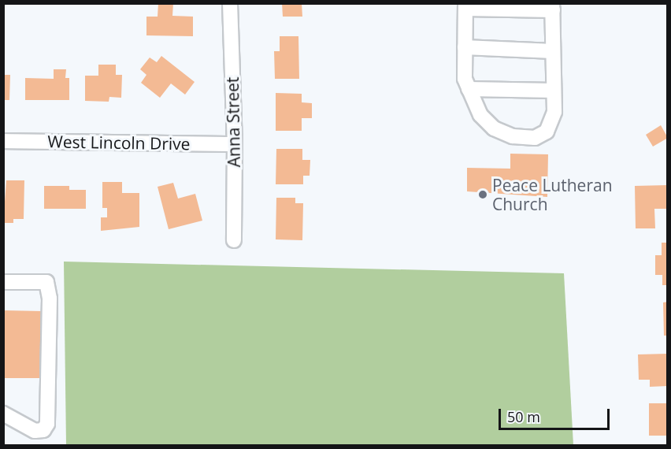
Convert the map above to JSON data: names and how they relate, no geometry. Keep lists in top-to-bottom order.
{
  "streets": {
    "street": ["Anna Street", "West Lincoln Drive"]
  },
  "crossings": [
    ["Anna Street", "West Lincoln Drive"]
  ],
  "places": ["Peace Lutheran Church"],
  "scale_bar": "50 m"
}
